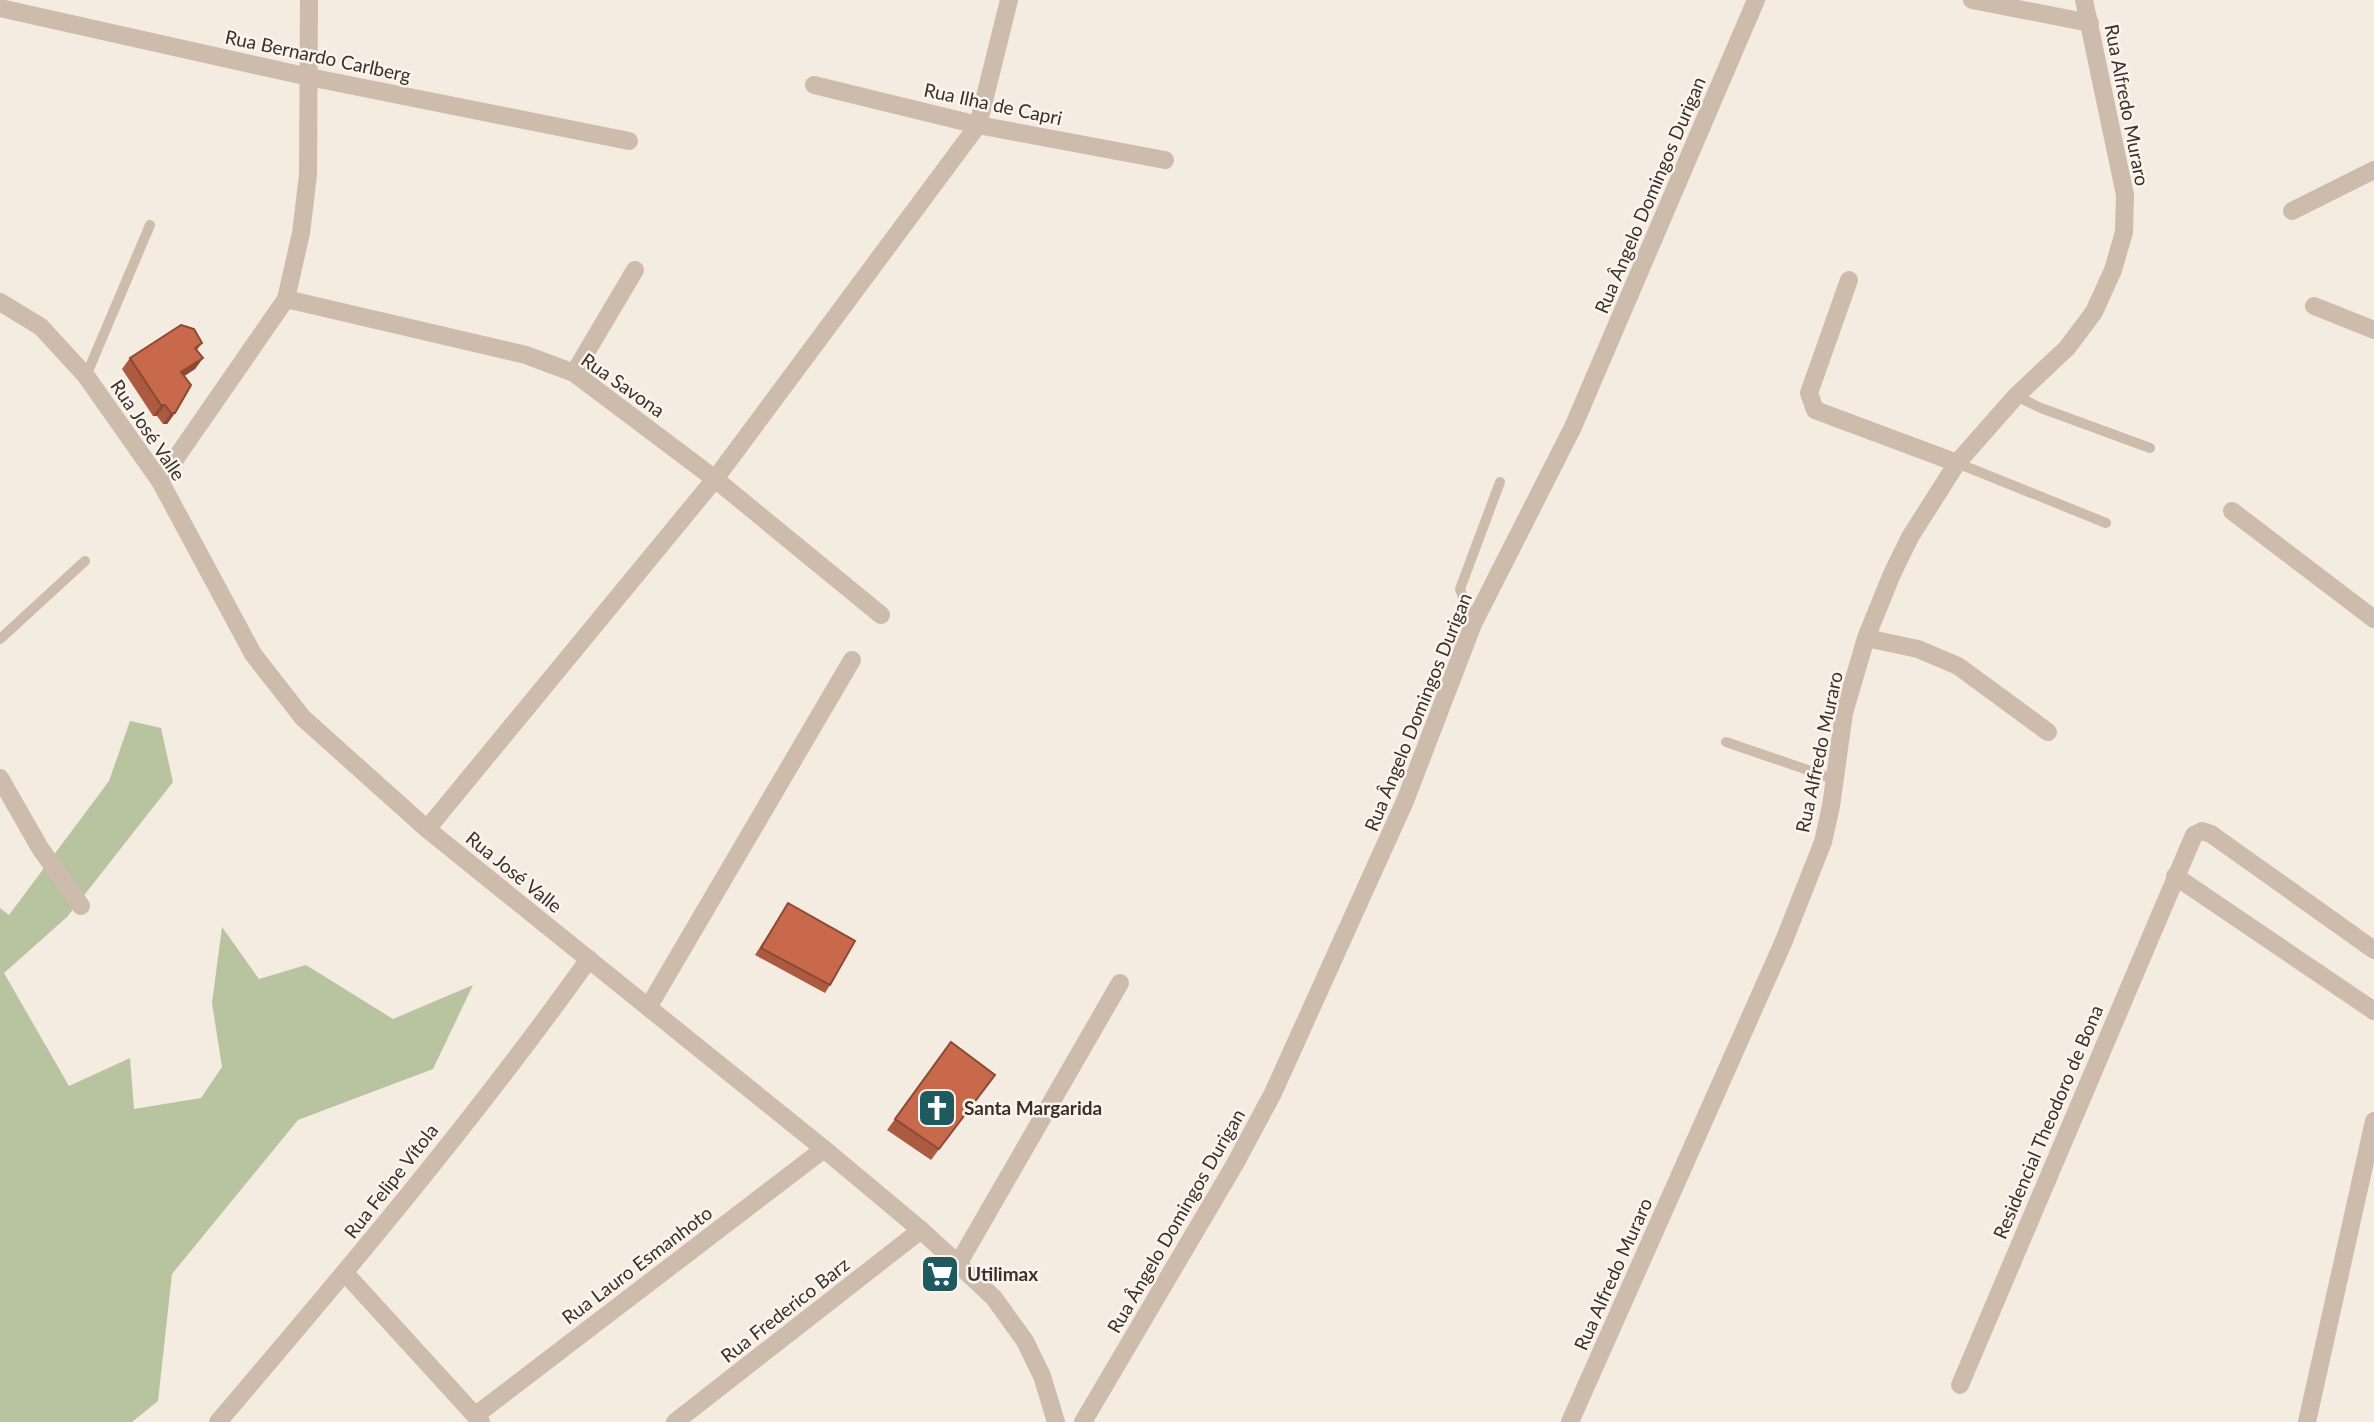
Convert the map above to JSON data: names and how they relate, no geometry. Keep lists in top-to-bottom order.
{
  "streets": {
    "street": [
      "Rua Bernardo Carlberg",
      "Rua Ilha de Capri",
      "Rua Alfredo Muraro",
      "Rua Ângelo Domingos Durigan",
      "Rua Savona",
      "Rua José Valle",
      "Residencial Theodoro de Bona",
      "Rua Felipe Vítola",
      "Rua Lauro Esmanhoto",
      "Rua Frederico Barz"
    ]
  },
  "crossings": [
    ["Rua José Valle", "Rua Felipe Vítola"],
    ["Rua José Valle", "Rua Lauro Esmanhoto"],
    ["Rua José Valle", "Rua Frederico Barz"]
  ],
  "places": {
    "church": ["Santa Margarida"],
    "supermarket": ["Utilimax"]
  }
}
